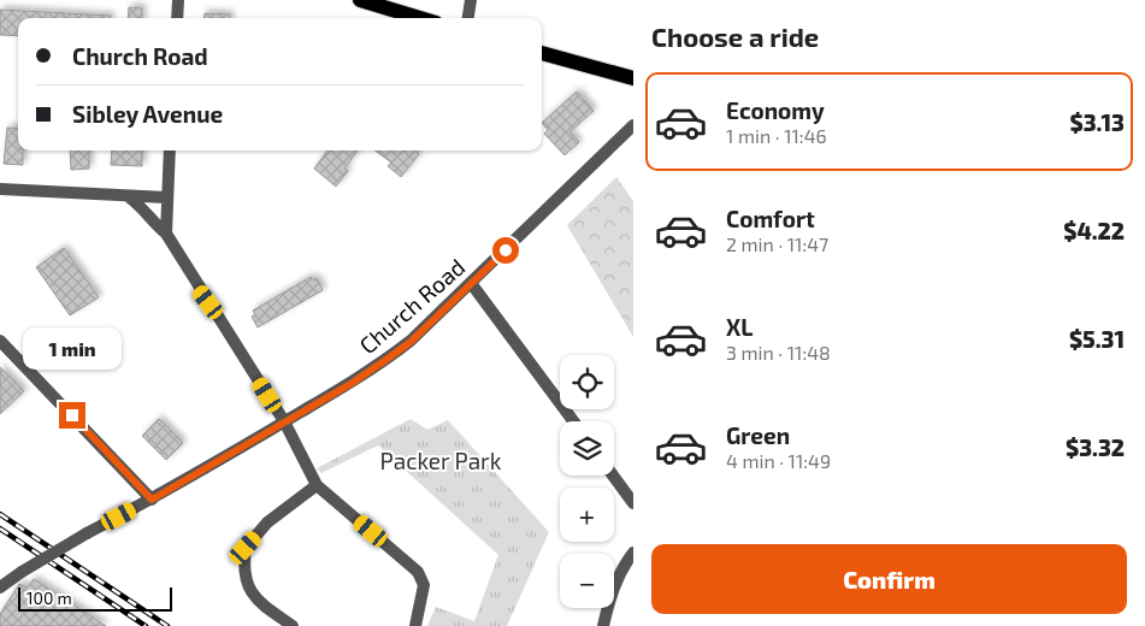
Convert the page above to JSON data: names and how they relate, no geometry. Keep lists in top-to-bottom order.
{
  "streets": {
    "street": ["Church Road"]
  },
  "parks": ["Packer Park"],
  "scale_bar": "100 m",
  "page": {
    "heading": "Choose a ride",
    "banner": ["Church Road", "Sibley Avenue"],
    "list": [
      {
        "name": "Economy",
        "note": "1 min · 11:46",
        "value": "$3.13"
      },
      {
        "name": "Comfort",
        "note": "2 min · 11:47",
        "value": "$4.22"
      },
      {
        "name": "XL",
        "note": "3 min · 11:48",
        "value": "$5.31"
      },
      {
        "name": "Green",
        "note": "4 min · 11:49",
        "value": "$3.32"
      }
    ],
    "bubble": "1 min",
    "map_buttons": ["+", "−"],
    "buttons": "Confirm",
    "scale": "100 m"
  }
}
